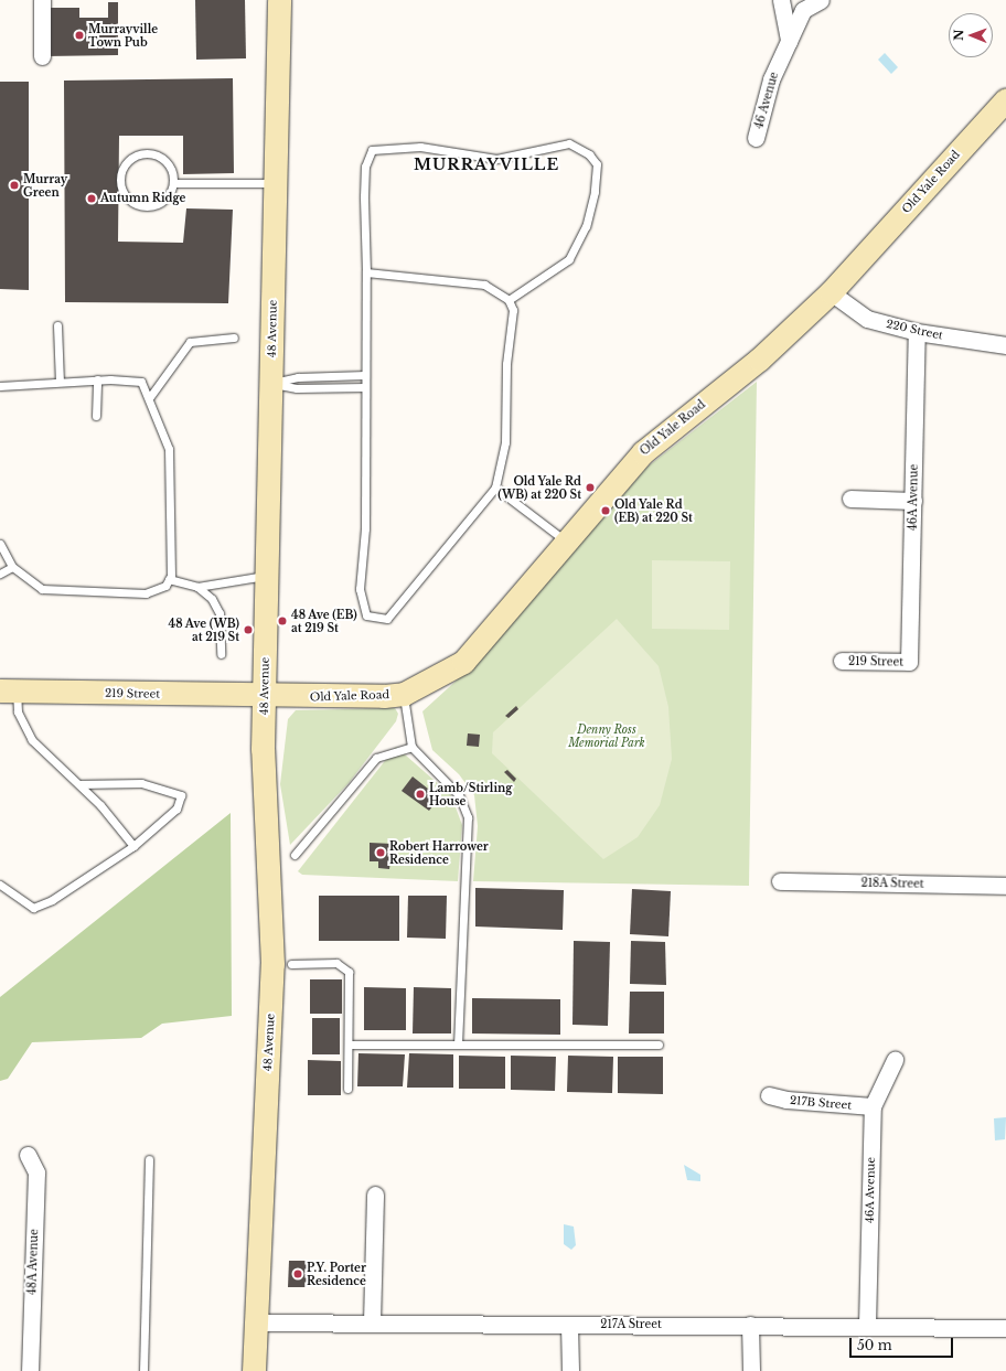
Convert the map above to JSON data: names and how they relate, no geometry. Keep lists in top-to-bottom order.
{
  "streets": {
    "main road": ["Old Yale Road", "48 Avenue", "219 Street"],
    "street": [
      "46 Avenue",
      "220 Street",
      "46A Avenue",
      "218A Street",
      "217B Street",
      "48A Avenue",
      "217A Street"
    ]
  },
  "crossings": [
    ["Old Yale Road", "48 Avenue"],
    ["Old Yale Road", "220 Street"],
    ["Old Yale Road", "219 Street"],
    ["48 Avenue", "219 Street"],
    ["48 Avenue", "217A Street"],
    ["220 Street", "46A Avenue"],
    ["46A Avenue", "219 Street"],
    ["46A Avenue", "217B Street"],
    ["46A Avenue", "217A Street"]
  ],
  "districts": ["MURRAYVILLE"],
  "parks": ["Denny Ross Memorial Park"],
  "places": [
    "Murrayville Town Pub",
    "Murray Green",
    "Autumn Ridge",
    "Old Yale Rd (WB) at 220 St",
    "Old Yale Rd (EB) at 220 St",
    "48 Ave (EB) at 219 St",
    "48 Ave (WB) at 219 St",
    "Lamb/Stirling House",
    "Robert Harrower Residence",
    "P.Y. Porter Residence"
  ],
  "scale_bar": "50 m",
  "north": "left"
}
